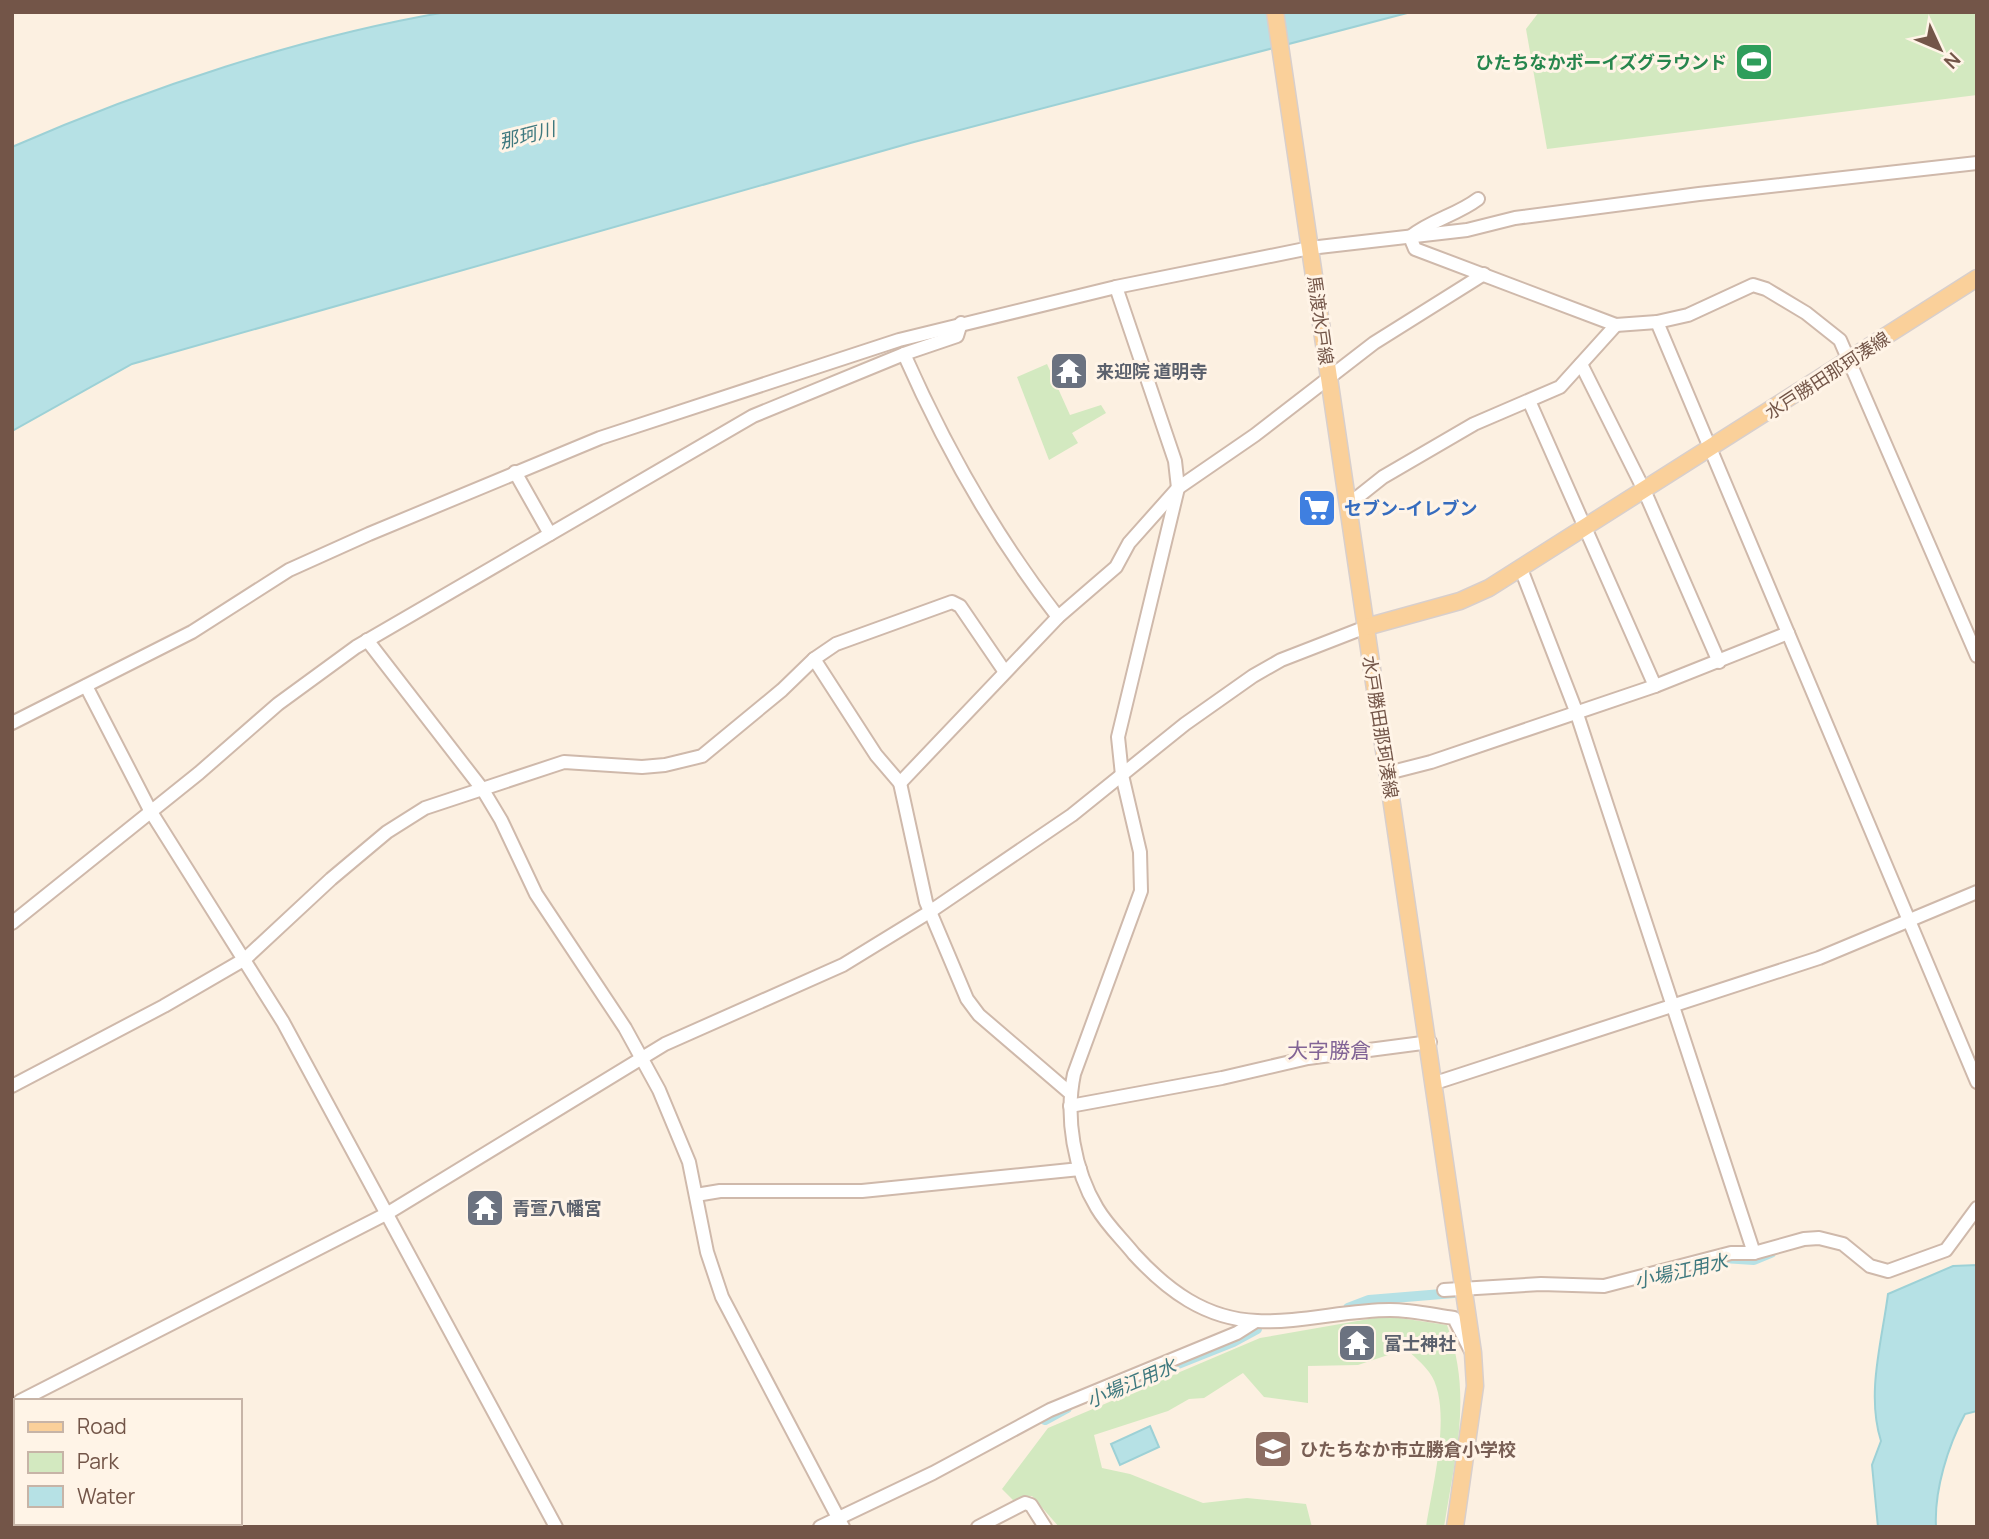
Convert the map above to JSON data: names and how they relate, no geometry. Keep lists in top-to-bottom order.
{
  "streets": {
    "main road": ["馬渡水戸線", "水戸勝田那珂湊線"]
  },
  "crossings": [
    ["馬渡水戸線", "水戸勝田那珂湊線"]
  ],
  "districts": ["大字勝倉"],
  "water": ["那珂川", "小場江用水"],
  "places": {
    "sports": ["ひたちなかボーイズグラウンド"],
    "temple": ["来迎院 道明寺", "青萱八幡宮", "富士神社"],
    "supermarket": ["セブン-イレブン"],
    "school or university": ["ひたちなか市立勝倉小学校"]
  },
  "legend": ["Road", "Park", "Water"],
  "north": "bottom right"
}
